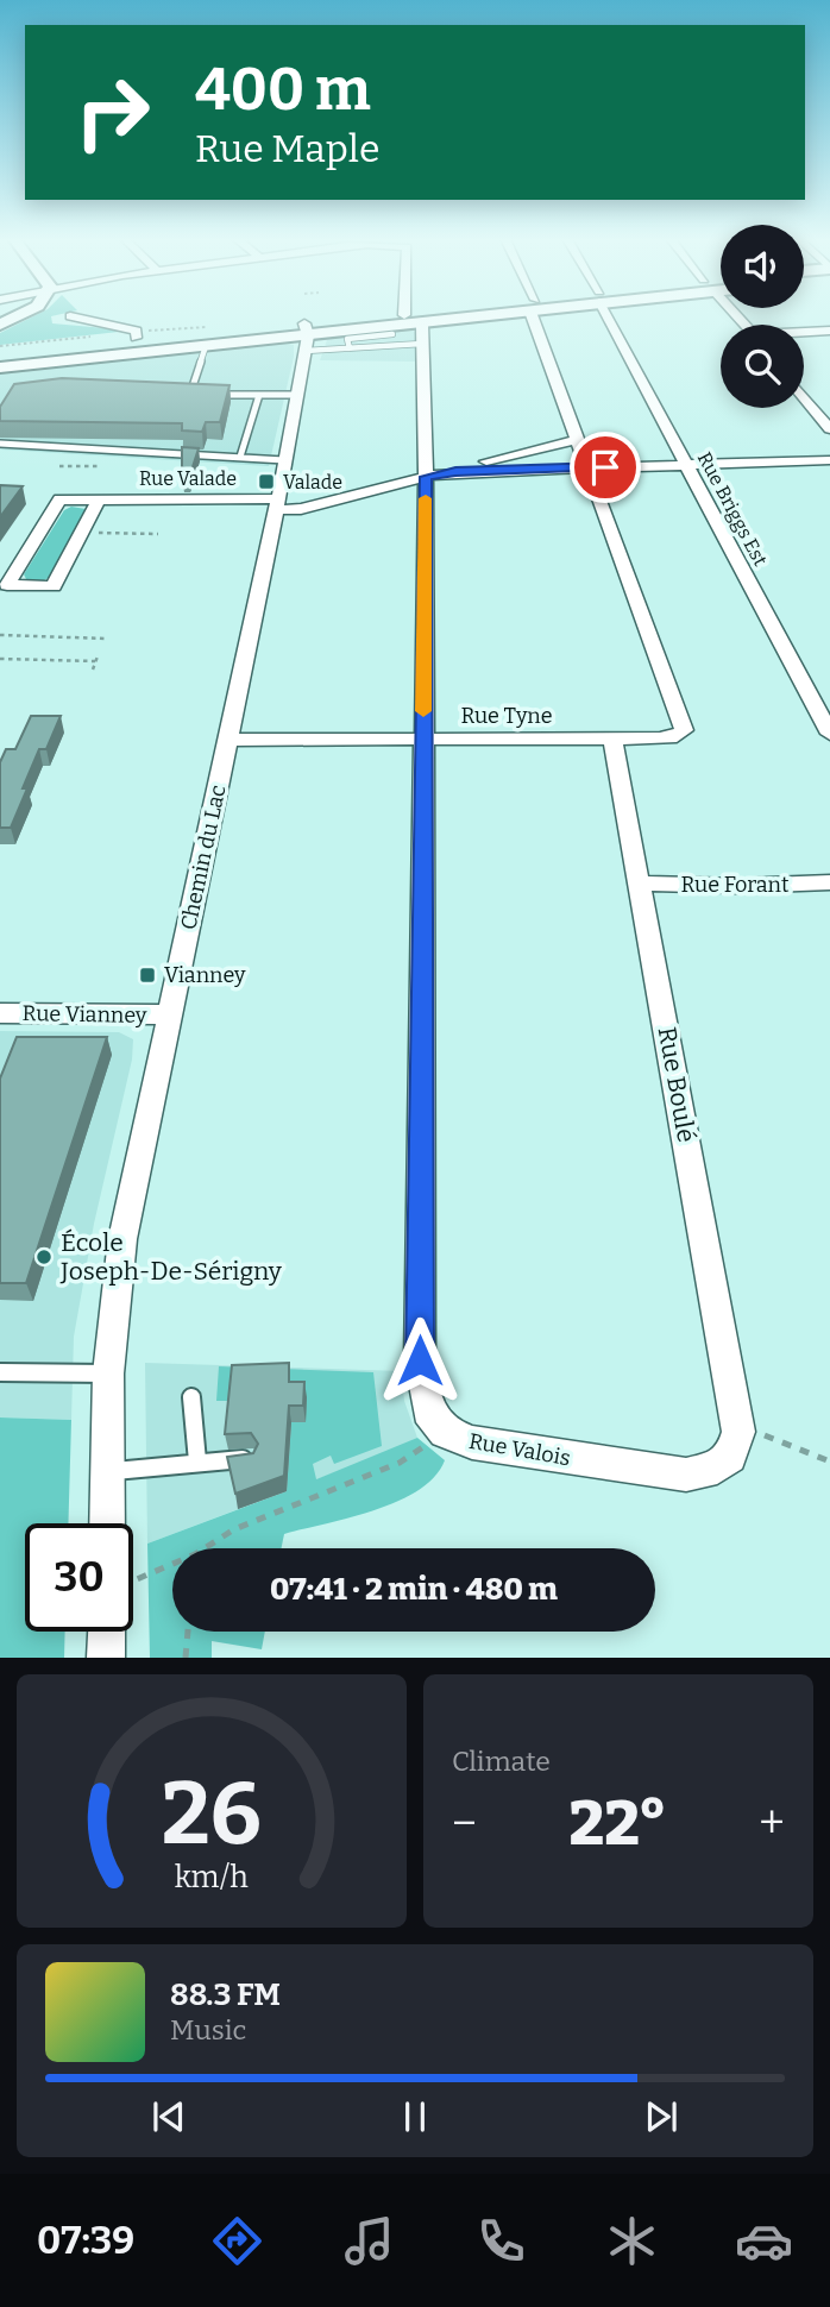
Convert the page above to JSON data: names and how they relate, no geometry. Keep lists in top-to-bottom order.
{
  "streets": {
    "street": [
      "Rue Valade",
      "Rue Briggs Est",
      "Rue Tyne",
      "Chemin du Lac",
      "Rue Forant",
      "Rue Vianney",
      "Rue Boulé",
      "Rue Valois"
    ]
  },
  "crossings": [
    ["Rue Valade", "Chemin du Lac"],
    ["Rue Valade", "Rue Valois"],
    ["Rue Tyne", "Chemin du Lac"],
    ["Rue Tyne", "Rue Boulé"],
    ["Rue Tyne", "Rue Valois"],
    ["Chemin du Lac", "Rue Vianney"],
    ["Rue Forant", "Rue Boulé"],
    ["Rue Boulé", "Rue Valois"]
  ],
  "places": {
    "transit": ["Valade", "Vianney"],
    "other": ["École Joseph-De-Sérigny"]
  },
  "page": {
    "turn": ["400 m", "Rue Maple"],
    "limit": "30",
    "trip": "07:41 · 2 min · 480 m",
    "tile": "Climate",
    "heat": ["−", "22°", "+"],
    "song": ["88.3 FM", "Music"],
    "tabs": "07:39",
    "gauge": ["26", "km/h"]
  }
}
